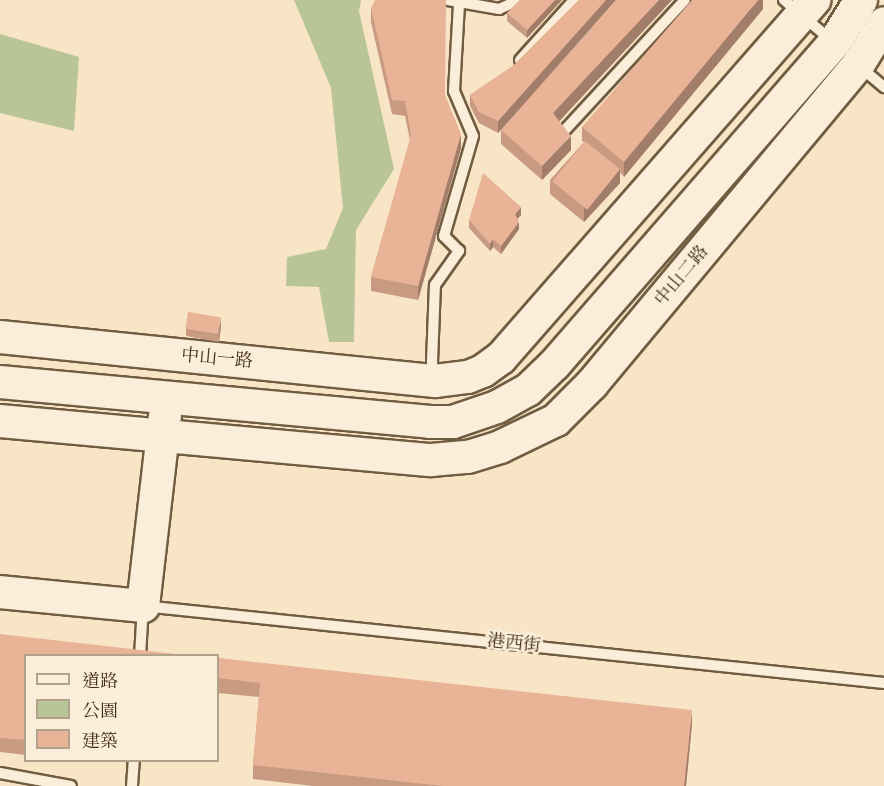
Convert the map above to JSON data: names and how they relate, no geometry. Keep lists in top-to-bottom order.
{
  "streets": {
    "street": ["中山二路", "中山一路", "港西街"]
  },
  "legend": ["道路", "公園", "建築"]
}
